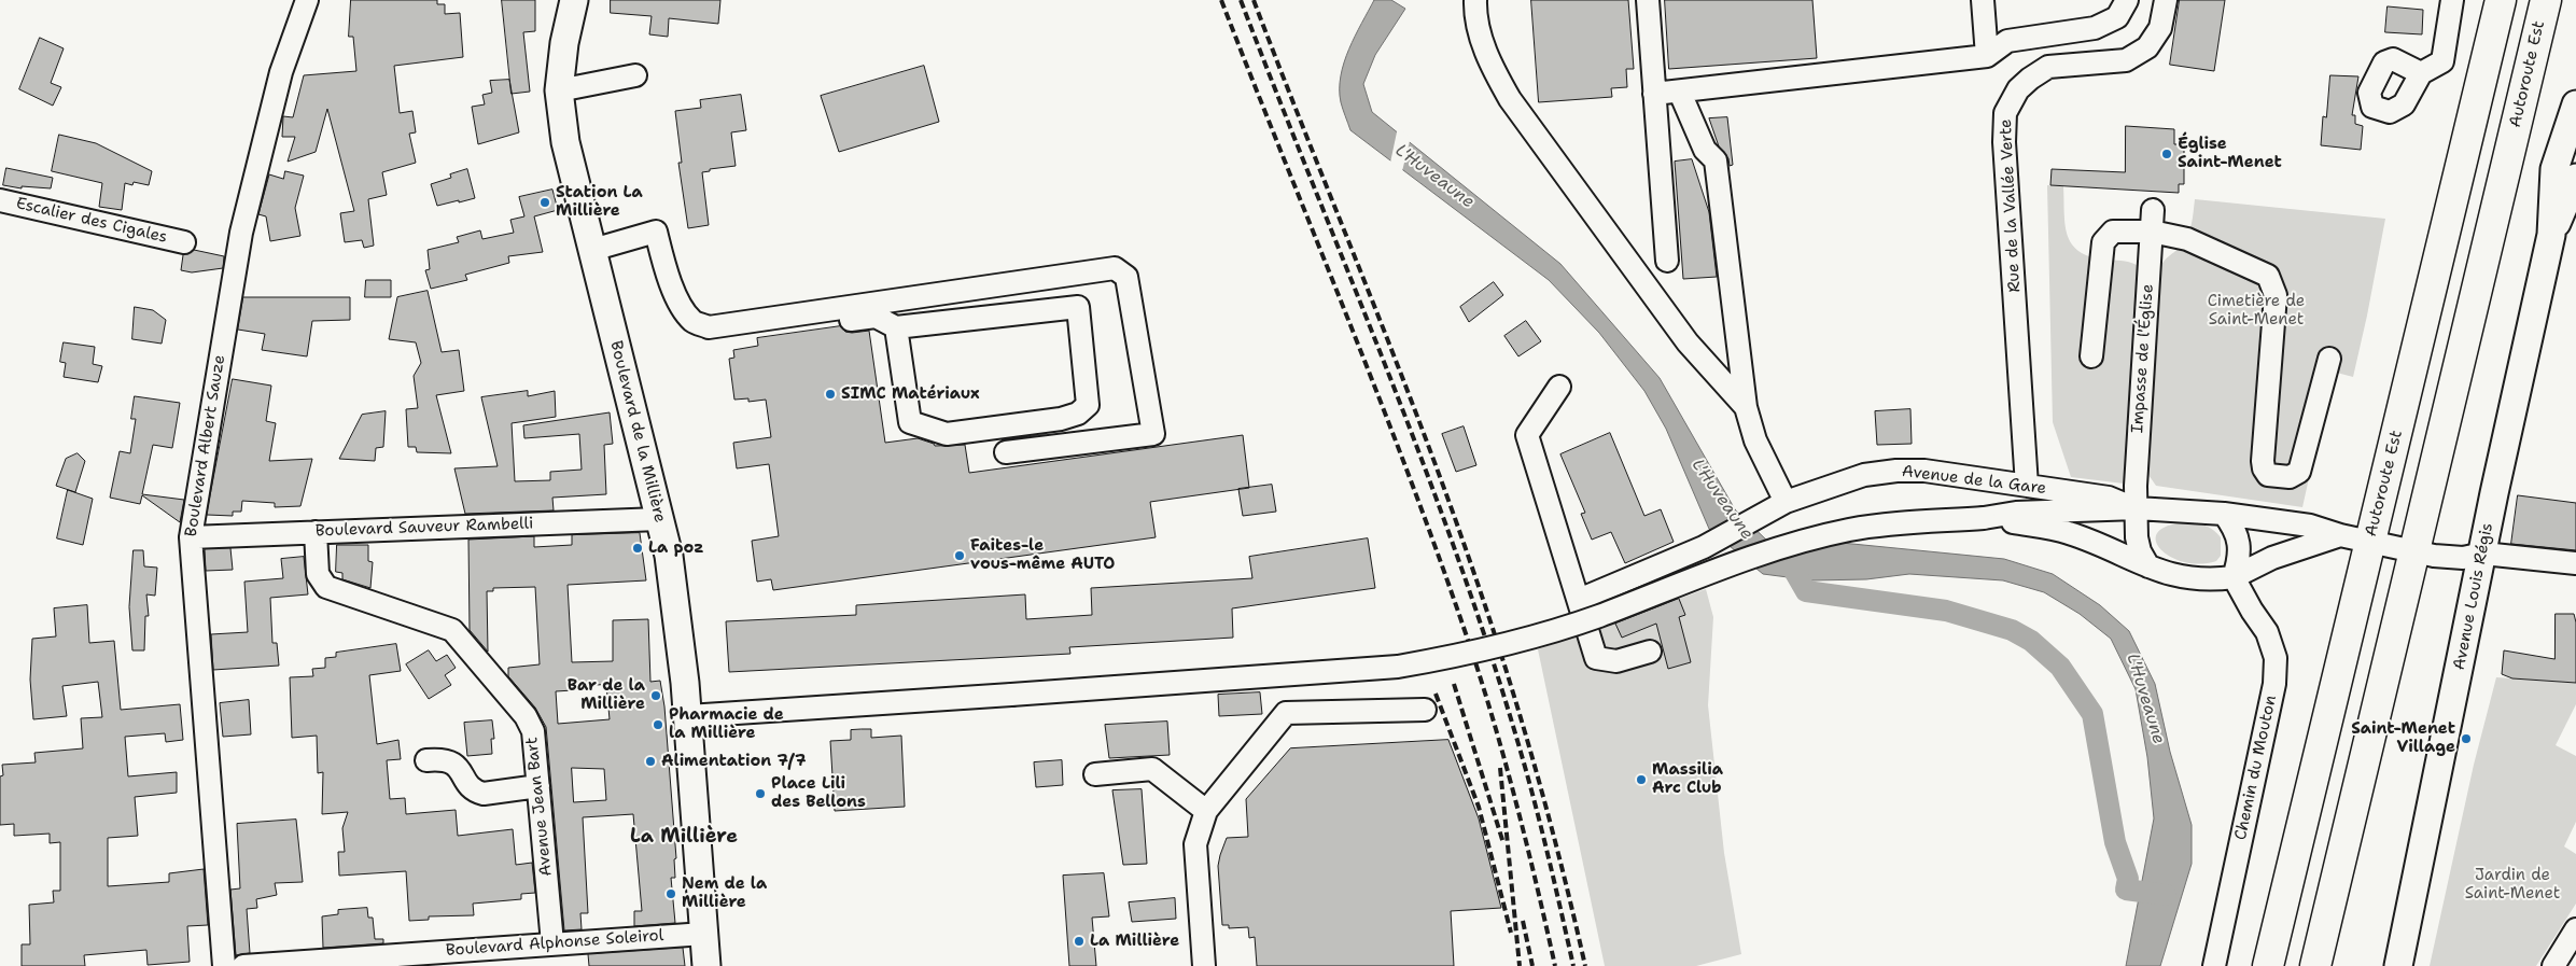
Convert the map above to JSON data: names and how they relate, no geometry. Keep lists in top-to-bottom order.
{
  "streets": {
    "highway": ["Autoroute Est"],
    "main road": ["Boulevard de la Millière", "Avenue Louis Régis"],
    "street": [
      "Rue de la Vallée Verte",
      "Escalier des Cigales",
      "Impasse de l'Église",
      "Boulevard Albert Sauze",
      "Avenue de la Gare",
      "Boulevard Sauveur Rambelli",
      "Chemin du Mouton",
      "Avenue Jean Bart",
      "Boulevard Alphonse Soleirol"
    ]
  },
  "crossings": [
    ["Rue de la Vallée Verte", "Avenue de la Gare"],
    ["Impasse de l'Église", "Avenue de la Gare"],
    ["Boulevard de la Millière", "Boulevard Sauveur Rambelli"],
    ["Boulevard de la Millière", "Boulevard Alphonse Soleirol"],
    ["Boulevard Albert Sauze", "Boulevard Sauveur Rambelli"],
    ["Boulevard Sauveur Rambelli", "Avenue Jean Bart"],
    ["Avenue Jean Bart", "Boulevard Alphonse Soleirol"]
  ],
  "districts": ["La Millière"],
  "water": ["L'Huveaune"],
  "parks": ["Cimetière de Saint-Menet", "Jardin de Saint-Menet"],
  "places": [
    "Église Saint-Menet",
    "Station La Millière",
    "SIMC Matériaux",
    "La poz",
    "Faites-le vous-même AUTO",
    "Bar de la Millière",
    "Pharmacie de la Millière",
    "Saint-Menet Village",
    "Alimentation 7/7",
    "Massilia Arc Club",
    "Place Lili des Bellons",
    "Nem de la Millière",
    "La Millière"
  ]
}
